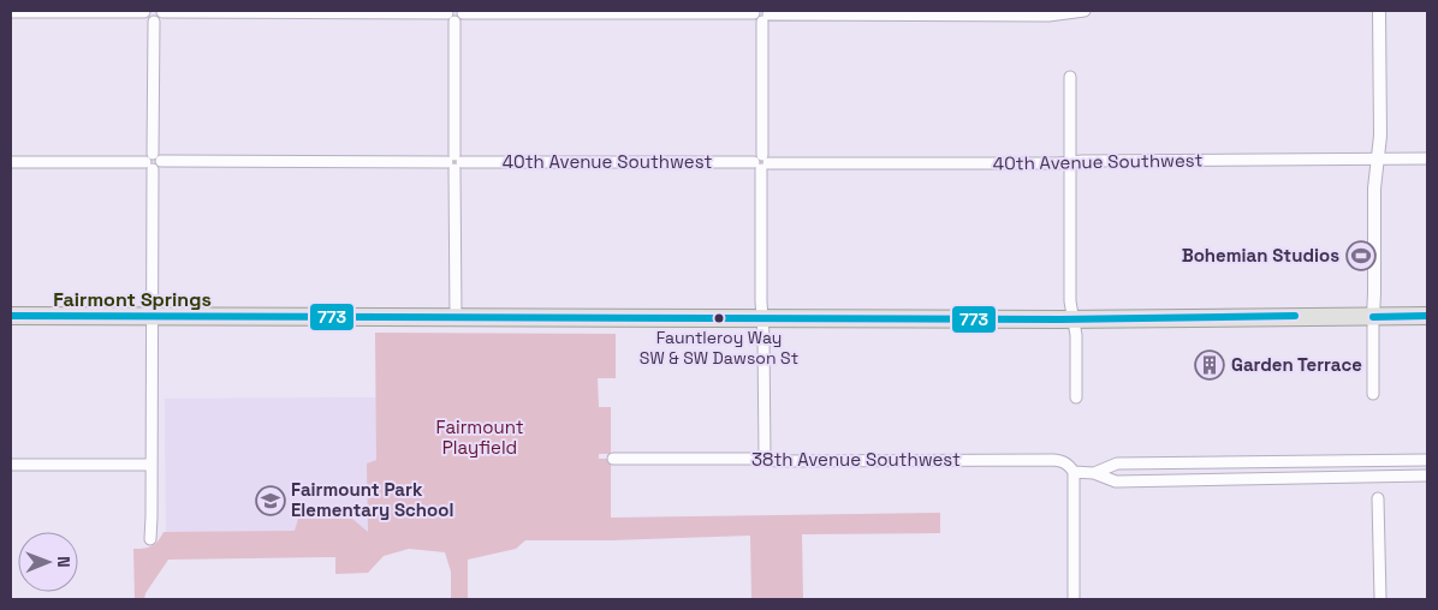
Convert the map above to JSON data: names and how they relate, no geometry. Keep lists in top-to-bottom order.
{
  "streets": {
    "street": ["40th Avenue Southwest", "38th Avenue Southwest"]
  },
  "districts": ["Fairmont Springs"],
  "parks": ["Fairmount Playfield"],
  "places": {
    "sports": ["Bohemian Studios"],
    "other": ["Fauntleroy Way SW & SW Dawson St"],
    "building": ["Garden Terrace"],
    "school or university": ["Fairmount Park Elementary School"]
  },
  "lines": ["transit line 773"],
  "north": "right"
}
